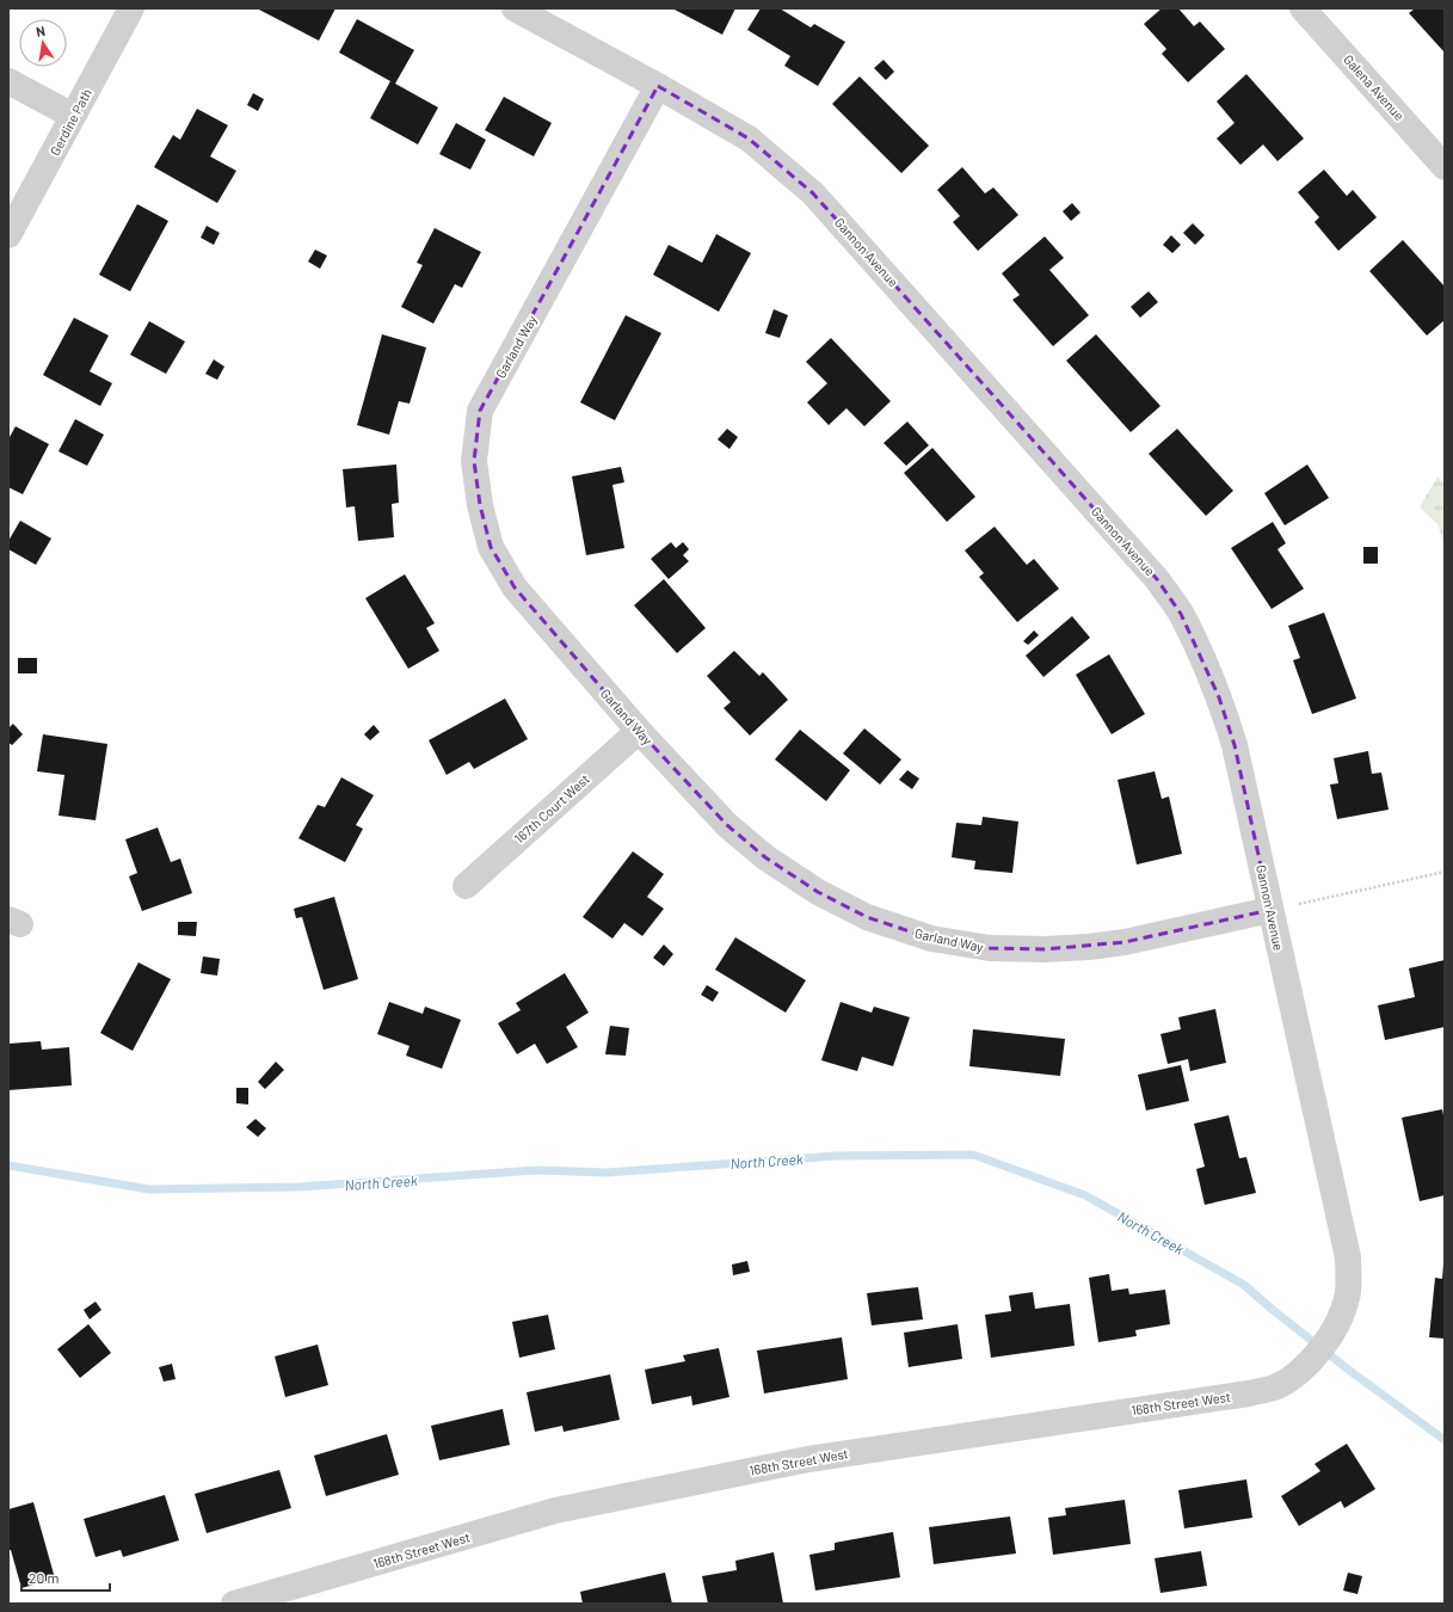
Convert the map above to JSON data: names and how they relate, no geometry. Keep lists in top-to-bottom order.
{
  "streets": {
    "street": [
      "Galena Avenue",
      "Gerdine Path",
      "Gannon Avenue",
      "Garland Way",
      "167th Court West",
      "168th Street West"
    ]
  },
  "crossings": [
    ["Gannon Avenue", "Garland Way"],
    ["Gannon Avenue", "168th Street West"],
    ["Garland Way", "167th Court West"]
  ],
  "water": ["North Creek"],
  "scale_bar": "20 m",
  "north": "top"
}
